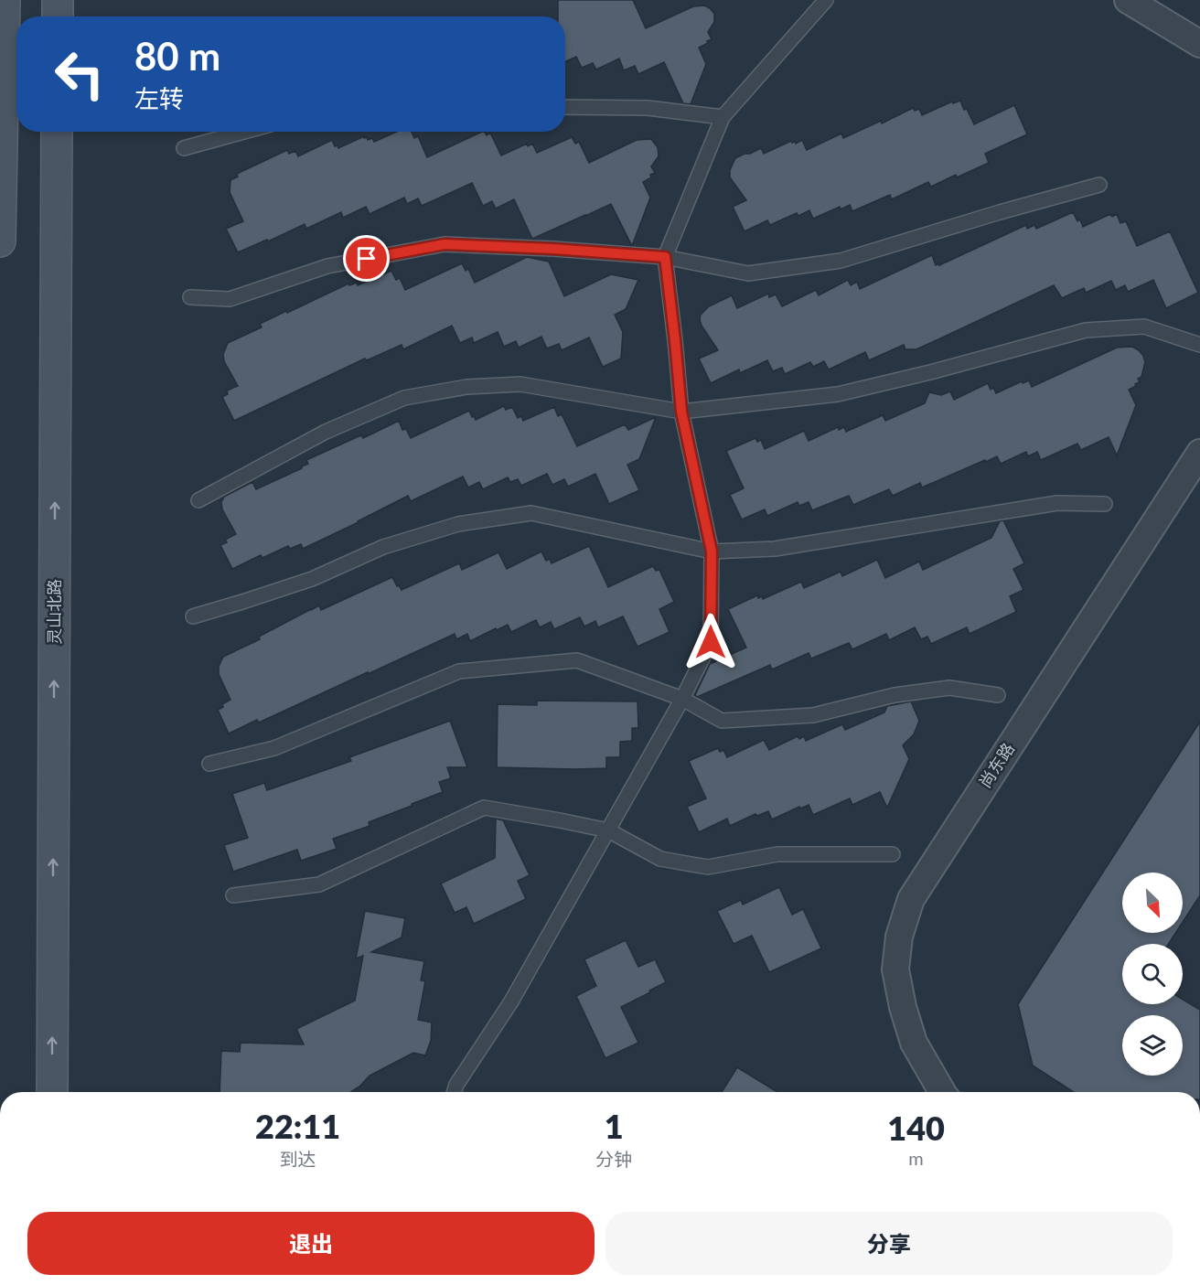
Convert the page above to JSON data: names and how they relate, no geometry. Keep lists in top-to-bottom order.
{
  "streets": {
    "main road": ["灵山北路"],
    "street": ["尚东路"]
  },
  "one_way": ["灵山北路"],
  "north": "bottom right",
  "page": {
    "turn": ["80 m", "左转"],
    "eta": [
      "22:11",
      "到达",
      "1",
      "分钟",
      "140",
      "m"
    ],
    "buttons": ["退出", "分享"]
  }
}
